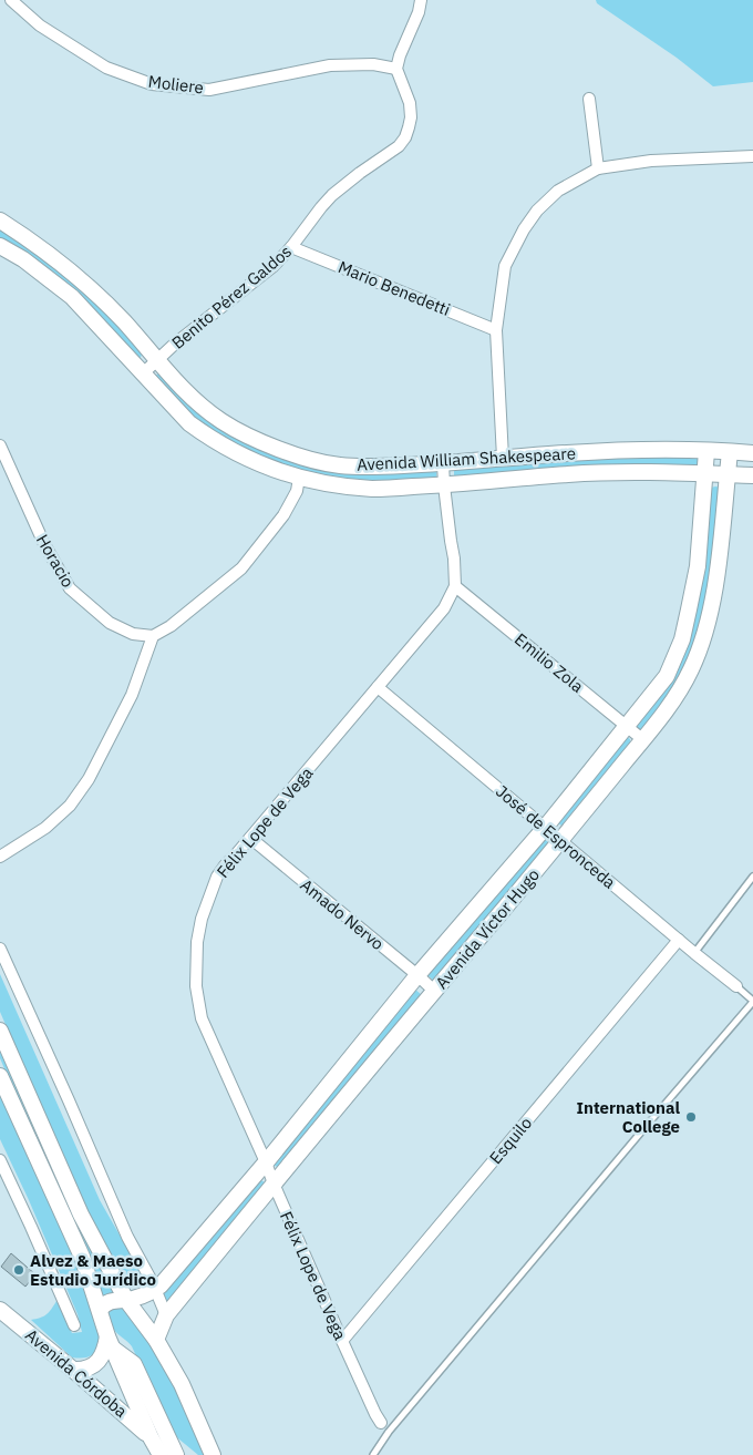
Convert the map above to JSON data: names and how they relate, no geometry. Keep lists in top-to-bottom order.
{
  "streets": {
    "street": [
      "Moliere",
      "Mario Benedetti",
      "Benito Pérez Galdos",
      "Avenida William Shakespeare",
      "Horacio",
      "Emilio Zola",
      "Félix Lope de Vega",
      "José de Espronceda",
      "Amado Nervo",
      "Avenida Víctor Hugo",
      "Esquilo",
      "Avenida Córdoba"
    ]
  },
  "crossings": [
    ["Moliere", "Benito Pérez Galdos"],
    ["Mario Benedetti", "Benito Pérez Galdos"],
    ["Benito Pérez Galdos", "Avenida William Shakespeare"],
    ["Avenida William Shakespeare", "Avenida Víctor Hugo"],
    ["Emilio Zola", "Félix Lope de Vega"],
    ["Emilio Zola", "Avenida Víctor Hugo"],
    ["Félix Lope de Vega", "José de Espronceda"],
    ["Félix Lope de Vega", "Amado Nervo"],
    ["Félix Lope de Vega", "Avenida Víctor Hugo"],
    ["Félix Lope de Vega", "Esquilo"],
    ["José de Espronceda", "Avenida Víctor Hugo"],
    ["José de Espronceda", "Esquilo"],
    ["Amado Nervo", "Avenida Víctor Hugo"]
  ],
  "places": ["International College", "Alvez & Maeso Estudio Jurídico"]
}
